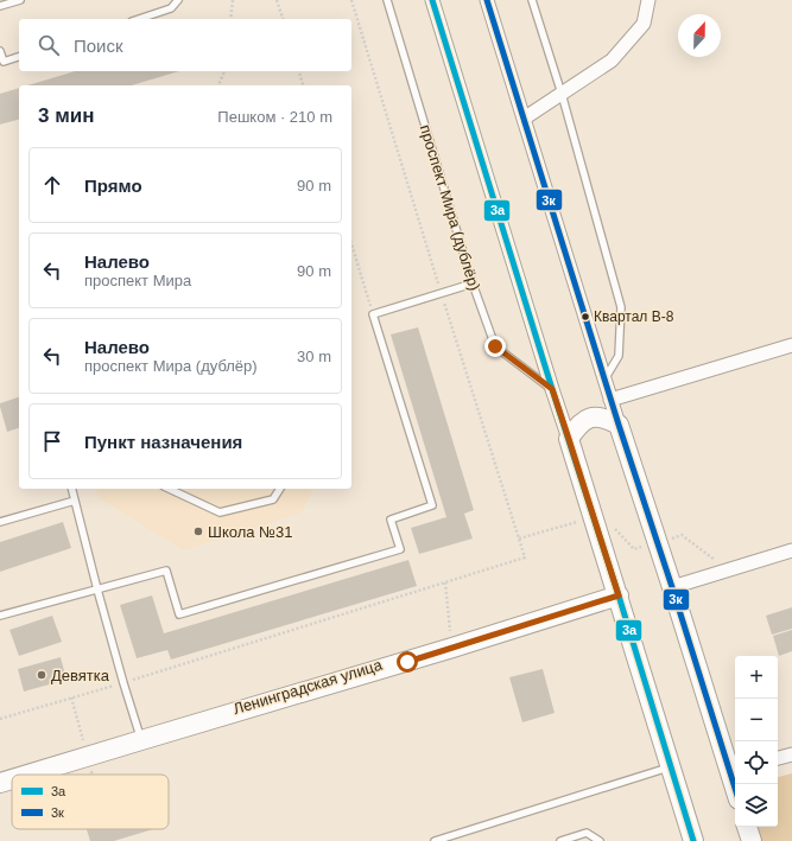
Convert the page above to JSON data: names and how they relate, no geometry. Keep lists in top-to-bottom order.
{
  "streets": {
    "street": ["Ленинградская улица"],
    "lane": ["проспект Мира (дублёр)"]
  },
  "places": ["Квартал В-8", "Школа №31", "Девятка"],
  "lines": ["transit line 3а", "transit line 3к"],
  "legend": ["3а", "3к"],
  "north": "top",
  "page": {
    "search": "Поиск",
    "heading": ["3 мин", "Пешком · 210 m"],
    "list": [
      ["Прямо", "90 m"],
      ["Налево", "проспект Мира", "90 m"],
      ["Налево", "проспект Мира (дублёр)", "30 m"],
      "Пункт назначения"
    ],
    "map_buttons": ["+", "−"]
  }
}
